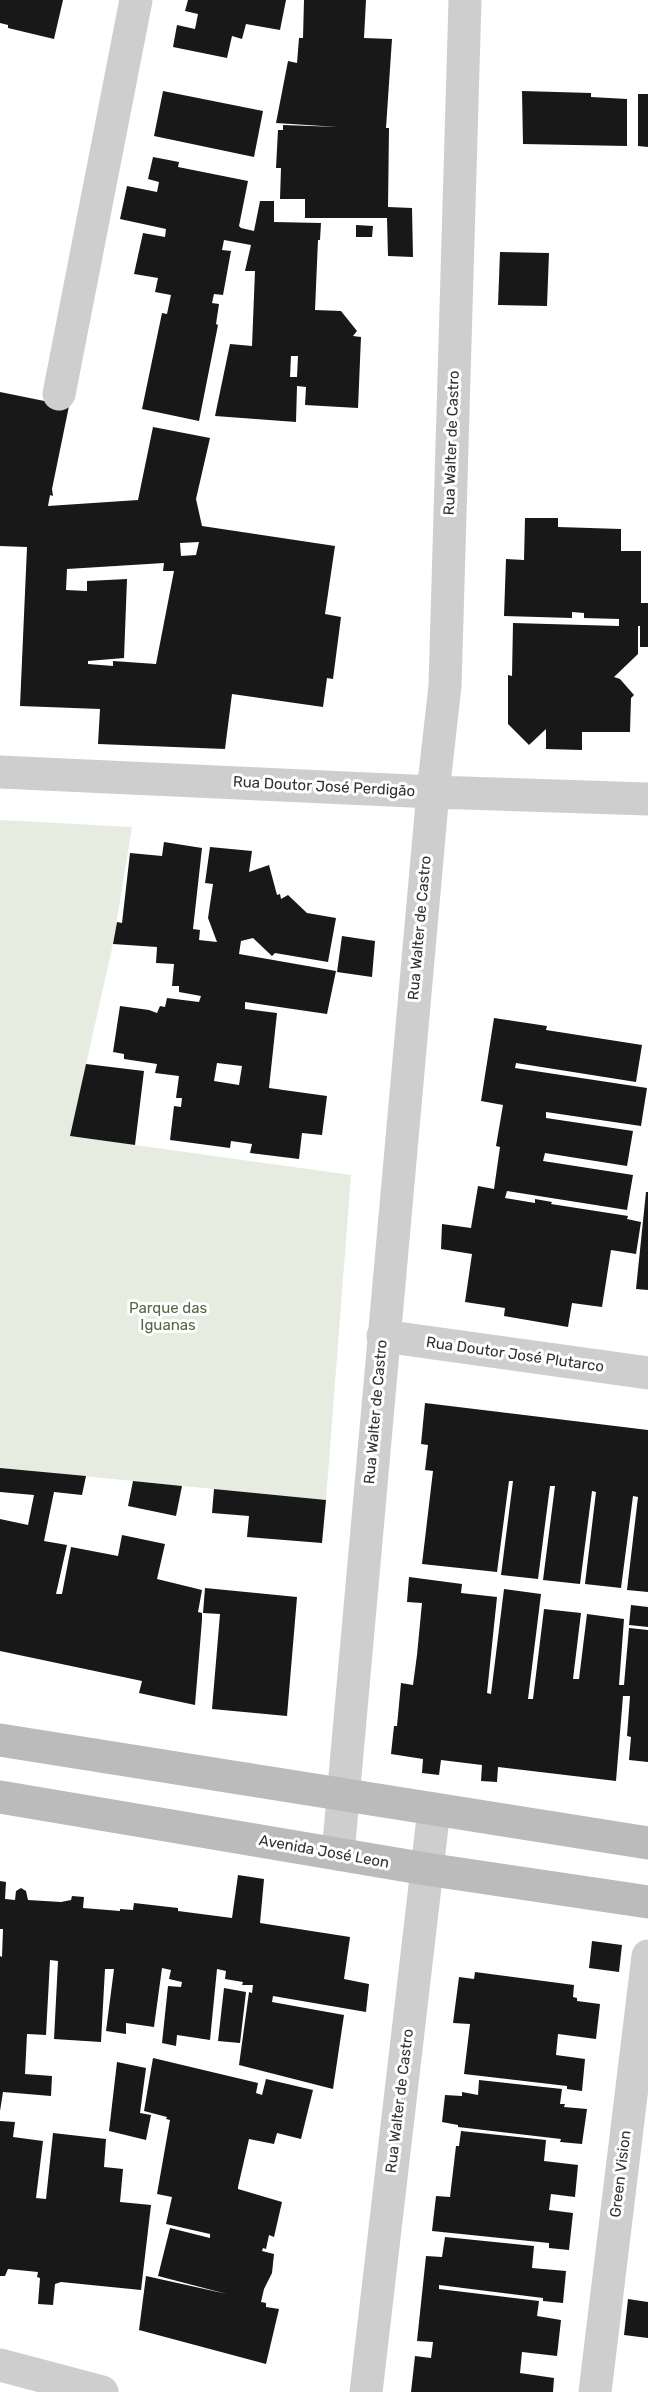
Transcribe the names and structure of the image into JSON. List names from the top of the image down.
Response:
{
  "streets": {
    "main road": ["Avenida José Leon"],
    "street": [
      "Rua Walter de Castro",
      "Rua Doutor José Perdigão",
      "Rua Doutor José Plutarco",
      "Green Vision"
    ]
  },
  "crossings": [
    ["Rua Walter de Castro", "Rua Doutor José Perdigão"],
    ["Rua Walter de Castro", "Rua Doutor José Plutarco"],
    ["Rua Walter de Castro", "Avenida José Leon"]
  ],
  "parks": ["Parque das Iguanas"]
}
